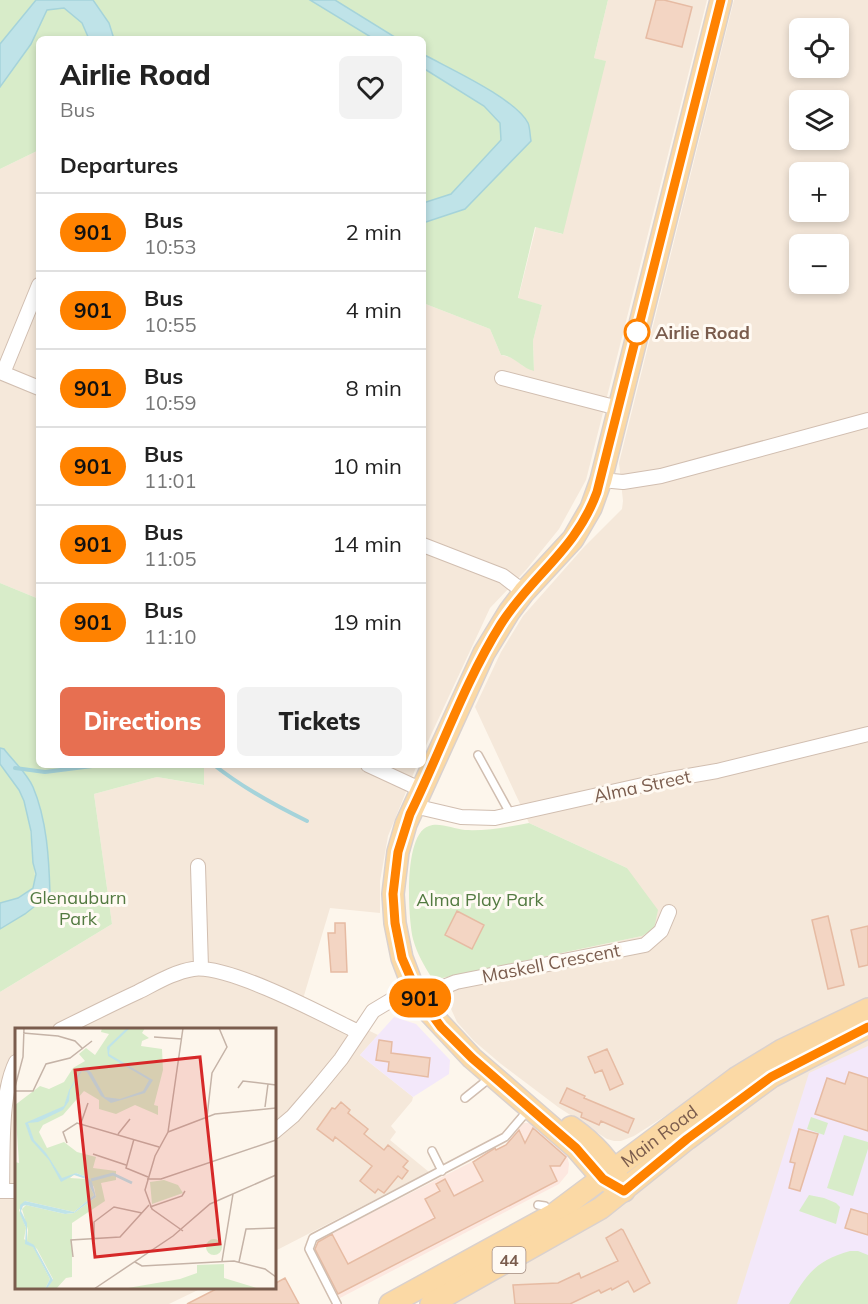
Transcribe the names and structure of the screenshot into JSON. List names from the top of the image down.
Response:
{
  "streets": {
    "main road": ["Main Road", "44"],
    "street": ["Alma Street", "Maskell Crescent"]
  },
  "parks": ["Glenauburn Park", "Alma Play Park"],
  "places": ["Airlie Road"],
  "lines": ["bus line 901"],
  "page": {
    "on_map": "901",
    "map_buttons": ["+", "−"],
    "heading": [
      ["Airlie Road", "Bus"],
      "Departures"
    ],
    "list": [
      {
        "mark": "901",
        "name": "Bus",
        "note": "10:53",
        "value": "2 min"
      },
      {
        "mark": "901",
        "name": "Bus",
        "note": "10:55",
        "value": "4 min"
      },
      {
        "mark": "901",
        "name": "Bus",
        "note": "10:59",
        "value": "8 min"
      },
      {
        "mark": "901",
        "name": "Bus",
        "note": "11:01",
        "value": "10 min"
      },
      {
        "mark": "901",
        "name": "Bus",
        "note": "11:05",
        "value": "14 min"
      },
      {
        "mark": "901",
        "name": "Bus",
        "note": "11:10",
        "value": "19 min"
      }
    ],
    "buttons": ["Directions", "Tickets"]
  }
}
